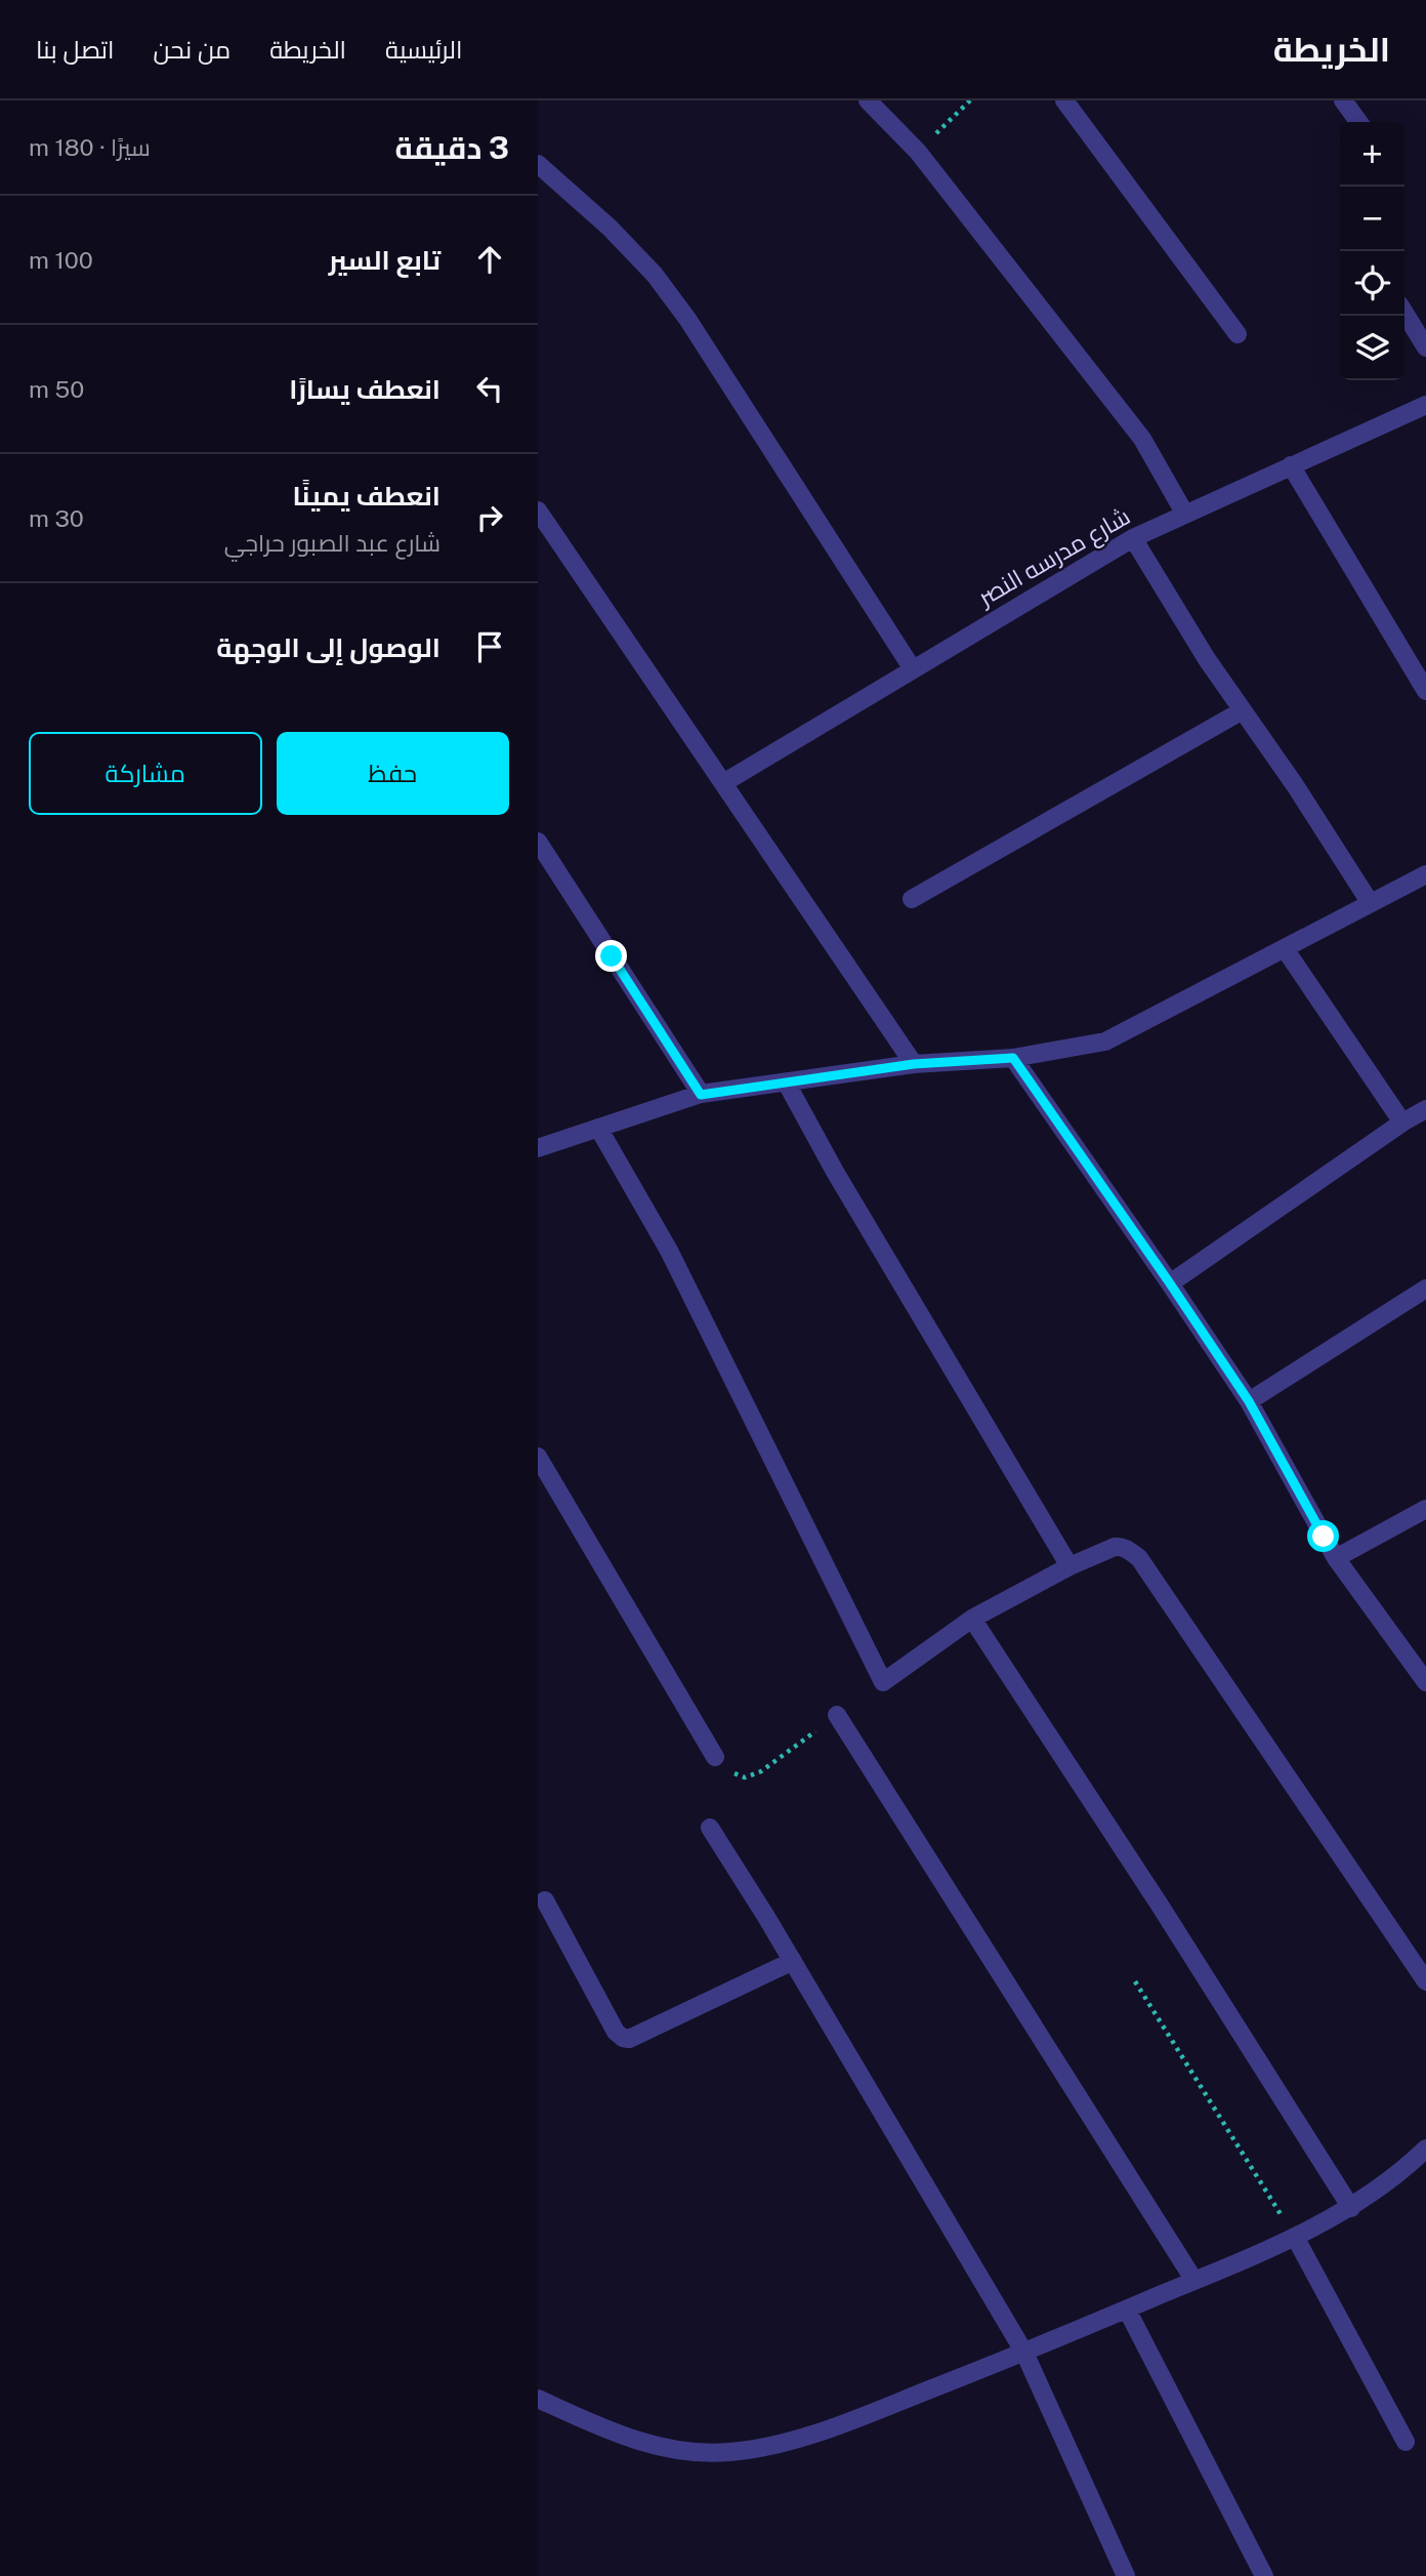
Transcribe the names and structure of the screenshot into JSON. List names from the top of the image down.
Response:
{
  "streets": {
    "street": ["شارع مدرسه النصر"]
  },
  "page": {
    "header": "الخريطة",
    "nav": [
      "الرئيسية",
      "الخريطة",
      "من نحن",
      "اتصل بنا"
    ],
    "heading": ["3 دقيقة", "سيرًا · 180 m"],
    "map_buttons": ["+", "−"],
    "list": [
      ["تابع السير", "100 m"],
      ["انعطف يسارًا", "50 m"],
      ["انعطف يمينًا", "شارع عبد الصبور حراجي", "30 m"],
      "الوصول إلى الوجهة"
    ],
    "buttons": ["حفظ", "مشاركة"]
  }
}
